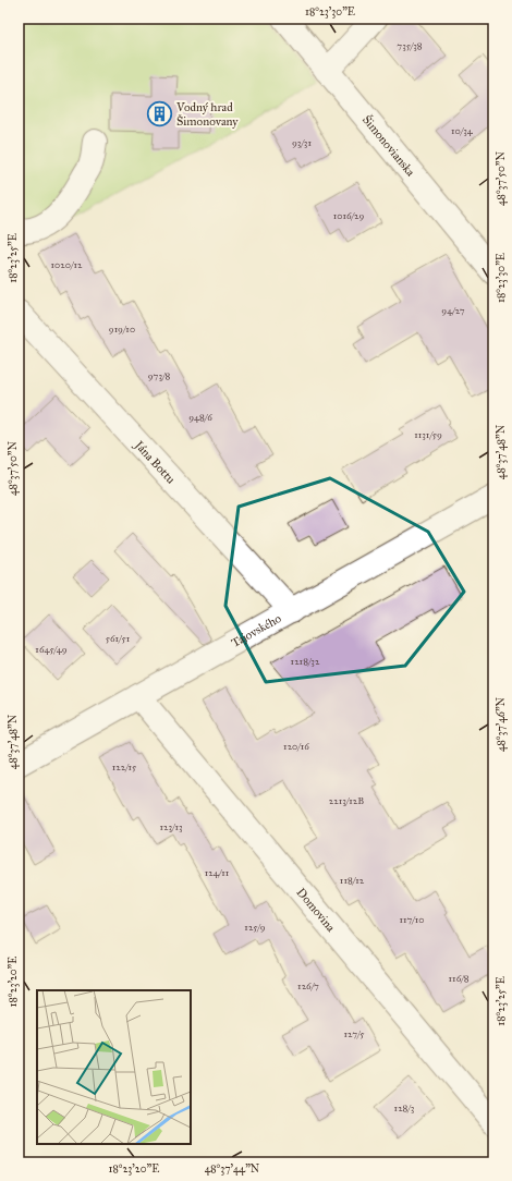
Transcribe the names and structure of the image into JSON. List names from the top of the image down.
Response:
{
  "streets": {
    "street": [
      "Šimonovianska",
      "Jána Bottu",
      "Tajovského",
      "Domovina"
    ]
  },
  "crossings": [
    ["Jána Bottu", "Tajovského"],
    ["Tajovského", "Domovina"]
  ],
  "places": {
    "building": ["Vodný hrad Šimonovany"]
  },
  "house_numbers": [
    "735/38",
    "10/34",
    "93/31",
    "1016/29",
    "1020/12",
    "94/27",
    "919/10",
    "973/8",
    "948/6",
    "1131/59",
    "561/51",
    "1645/49",
    "1218/32",
    "120/16",
    "122/15",
    "2213/12B",
    "123/13",
    "124/11",
    "118/12",
    "117/10",
    "125/9",
    "116/8",
    "126/7",
    "127/5",
    "128/3"
  ],
  "coordinates": [
    "18°23'30\"E",
    "48°37'50\"N",
    "18°23'25\"E",
    "48°37'48\"N",
    "48°37'46\"N",
    "18°23'20\"E",
    "48°37'44\"N"
  ]
}
